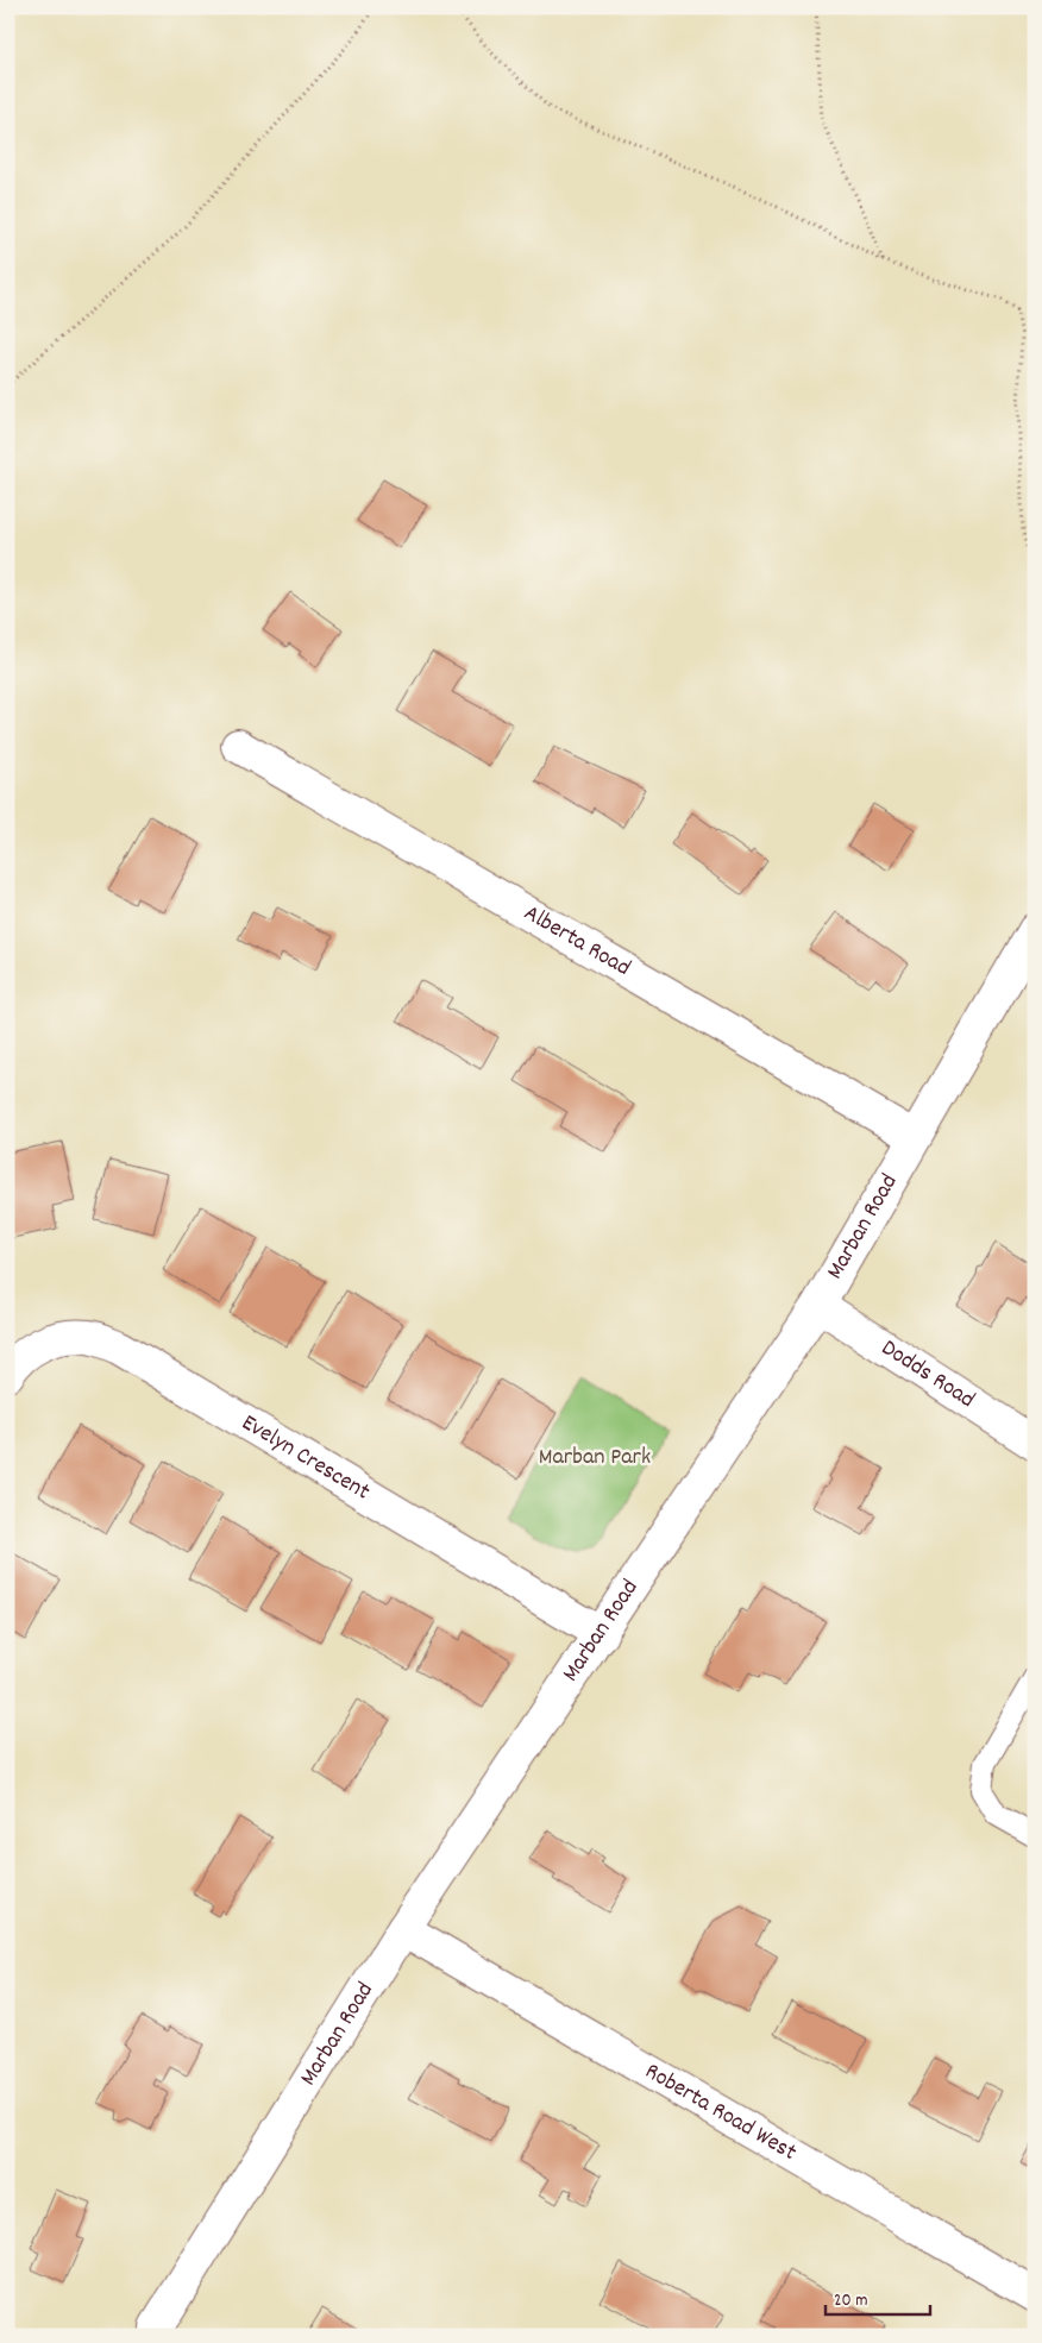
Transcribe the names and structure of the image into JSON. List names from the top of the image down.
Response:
{
  "streets": {
    "street": [
      "Alberta Road",
      "Marban Road",
      "Dodds Road",
      "Evelyn Crescent",
      "Roberta Road West"
    ]
  },
  "crossings": [
    ["Alberta Road", "Marban Road"],
    ["Marban Road", "Dodds Road"],
    ["Marban Road", "Evelyn Crescent"],
    ["Marban Road", "Roberta Road West"]
  ],
  "parks": ["Marban Park"],
  "scale_bar": "20 m"
}
